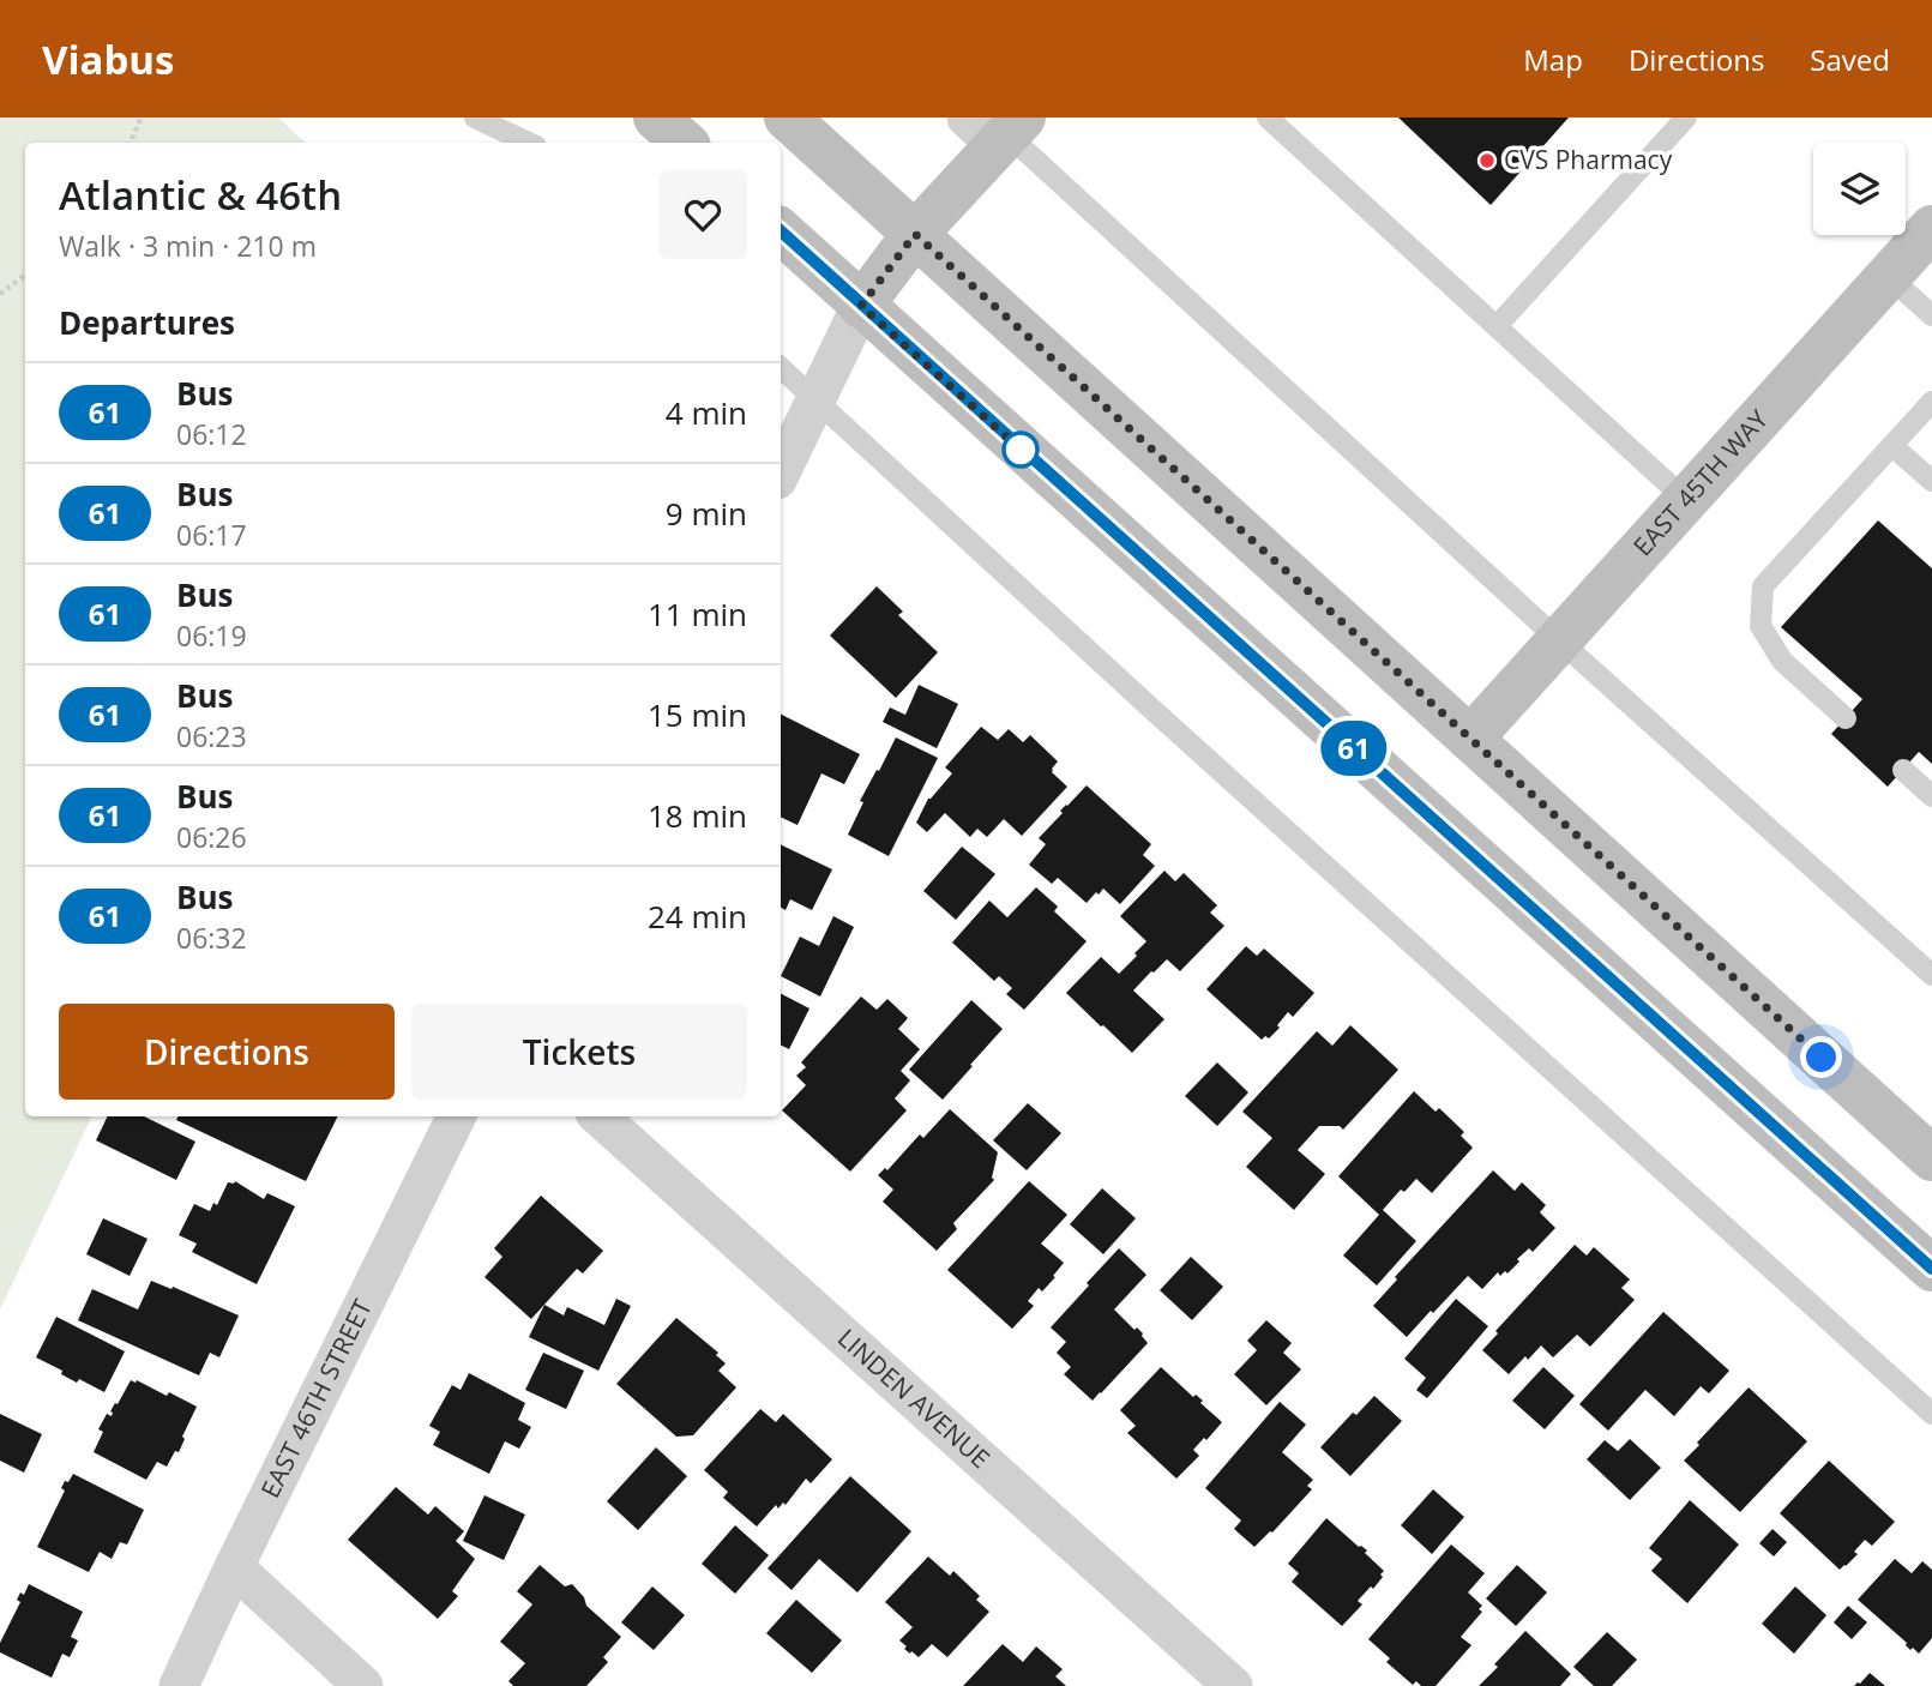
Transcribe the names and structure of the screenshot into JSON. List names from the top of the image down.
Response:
{
  "streets": {
    "main road": ["EAST 45TH WAY"],
    "street": ["EAST 46TH STREET", "LINDEN AVENUE"]
  },
  "places": ["CVS Pharmacy"],
  "lines": ["bus line 61"],
  "page": {
    "header": "Viabus",
    "nav": ["Map", "Directions", "Saved"],
    "on_map": "61",
    "heading": [
      ["Atlantic & 46th", "Walk · 3 min · 210 m"],
      "Departures"
    ],
    "list": [
      {
        "mark": "61",
        "name": "Bus",
        "note": "06:12",
        "value": "4 min"
      },
      {
        "mark": "61",
        "name": "Bus",
        "note": "06:17",
        "value": "9 min"
      },
      {
        "mark": "61",
        "name": "Bus",
        "note": "06:19",
        "value": "11 min"
      },
      {
        "mark": "61",
        "name": "Bus",
        "note": "06:23",
        "value": "15 min"
      },
      {
        "mark": "61",
        "name": "Bus",
        "note": "06:26",
        "value": "18 min"
      },
      {
        "mark": "61",
        "name": "Bus",
        "note": "06:32",
        "value": "24 min"
      }
    ],
    "buttons": ["Directions", "Tickets"]
  }
}
